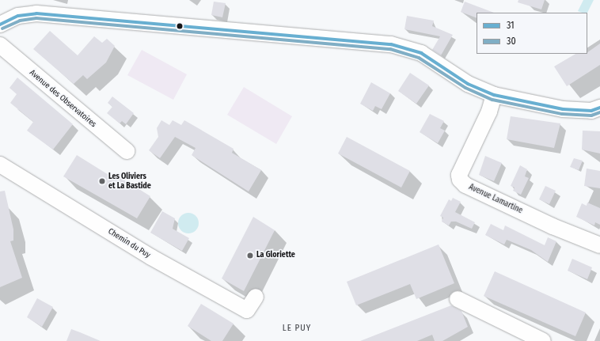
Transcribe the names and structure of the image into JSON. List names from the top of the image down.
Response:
{
  "streets": {
    "street": ["Avenue des Observatoires", "Avenue Lamartine", "Chemin du Puy"]
  },
  "districts": ["LE PUY"],
  "places": ["Les Oliviers et La Bastide", "La Gloriette"],
  "lines": ["transit line 31", "transit line 30"],
  "legend": ["31", "30"]
}
